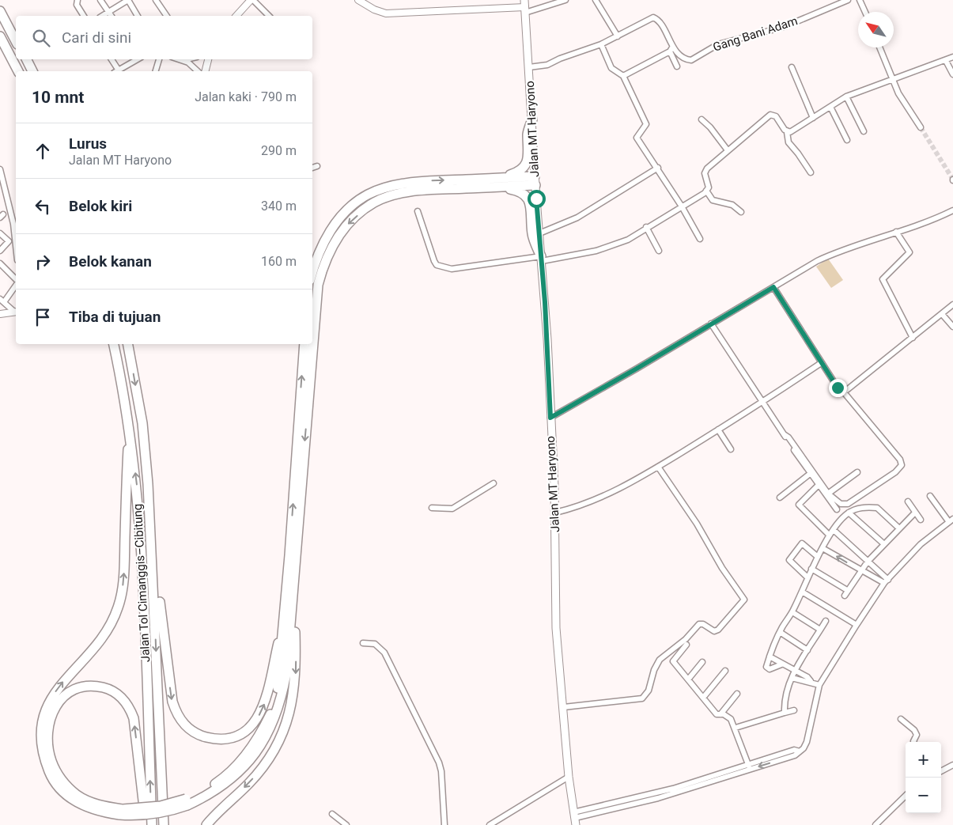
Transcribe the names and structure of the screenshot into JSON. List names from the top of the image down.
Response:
{
  "streets": {
    "highway": ["Jalan Tol Cimanggis–Cibitung"],
    "main road": ["Jalan MT Haryono"],
    "street": ["Gang Bani Adam"]
  },
  "crossings": [
    ["Gang Bani Adam", "Jalan MT Haryono"]
  ],
  "north": "top left",
  "page": {
    "search": "Cari di sini",
    "heading": ["10 mnt", "Jalan kaki · 790 m"],
    "list": [
      ["Lurus", "Jalan MT Haryono", "290 m"],
      ["Belok kiri", "340 m"],
      ["Belok kanan", "160 m"],
      "Tiba di tujuan"
    ],
    "map_buttons": ["+", "−"]
  }
}
